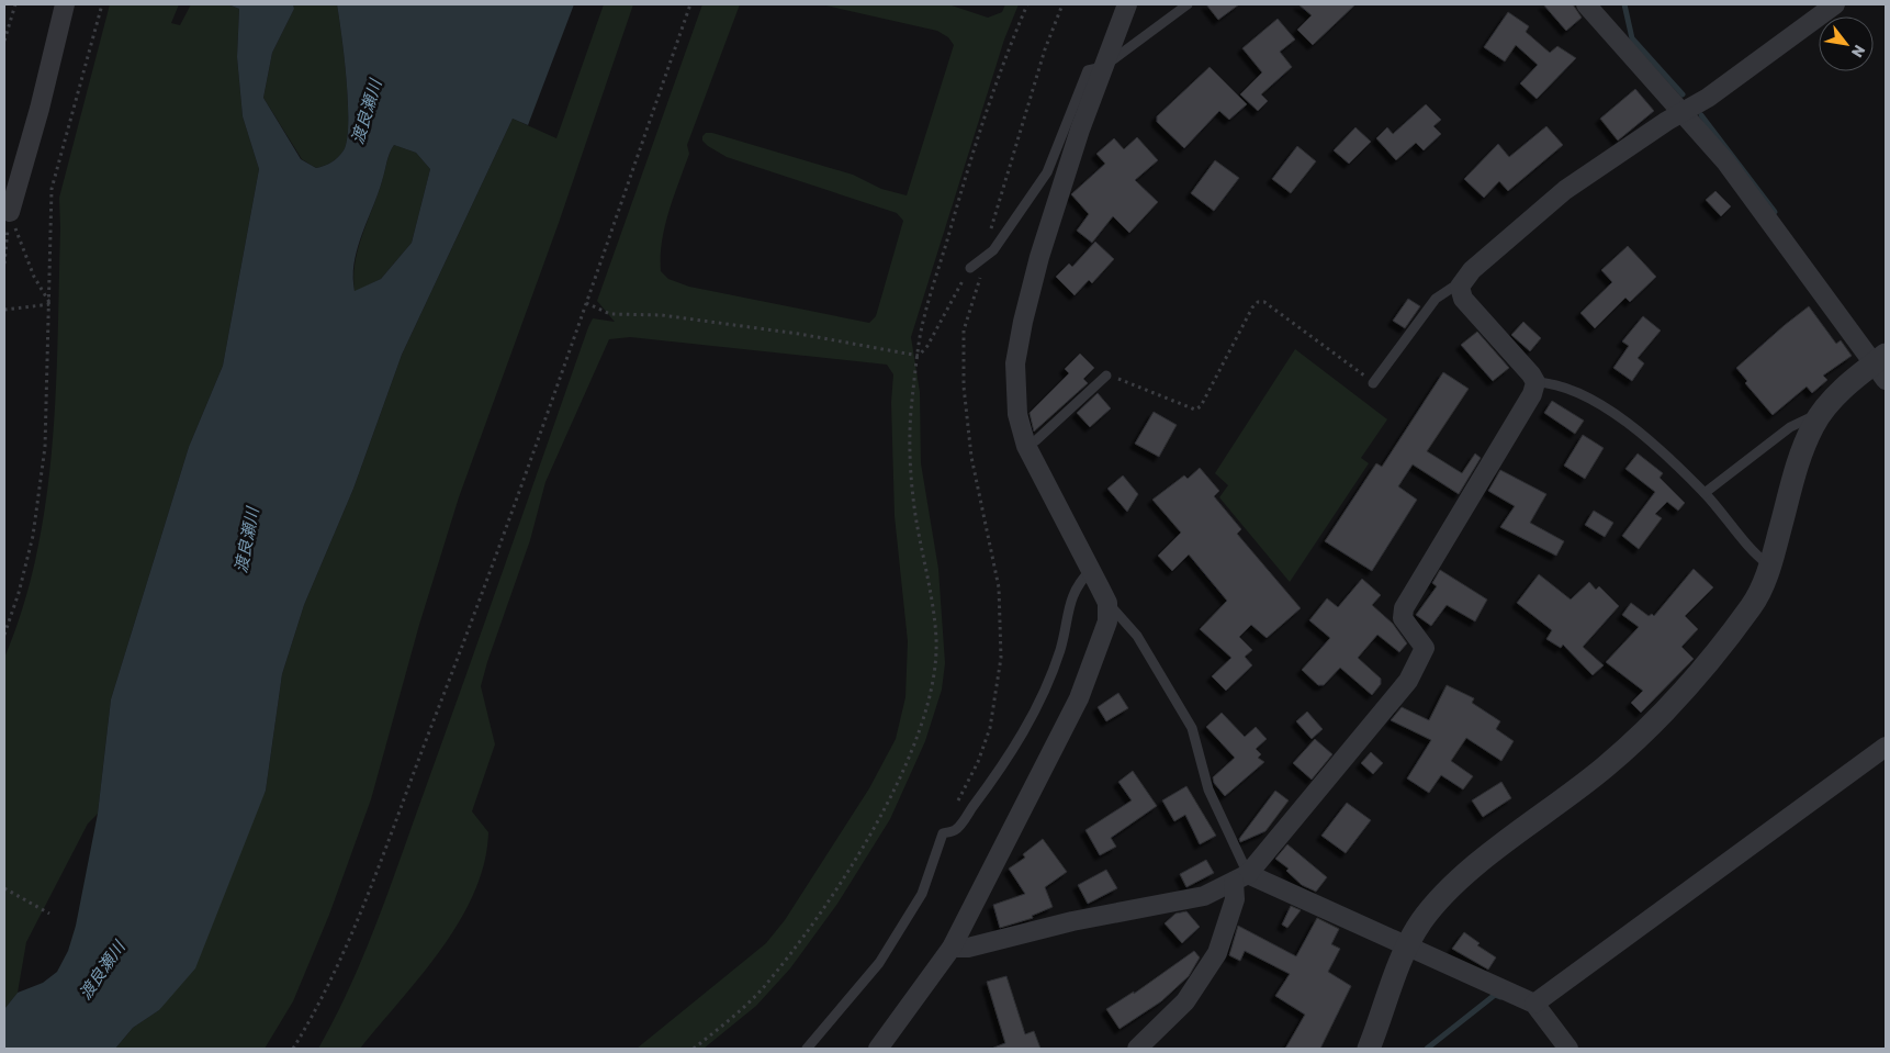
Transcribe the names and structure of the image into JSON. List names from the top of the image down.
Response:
{
  "water": ["渡良瀬川"],
  "north": "bottom right"
}
